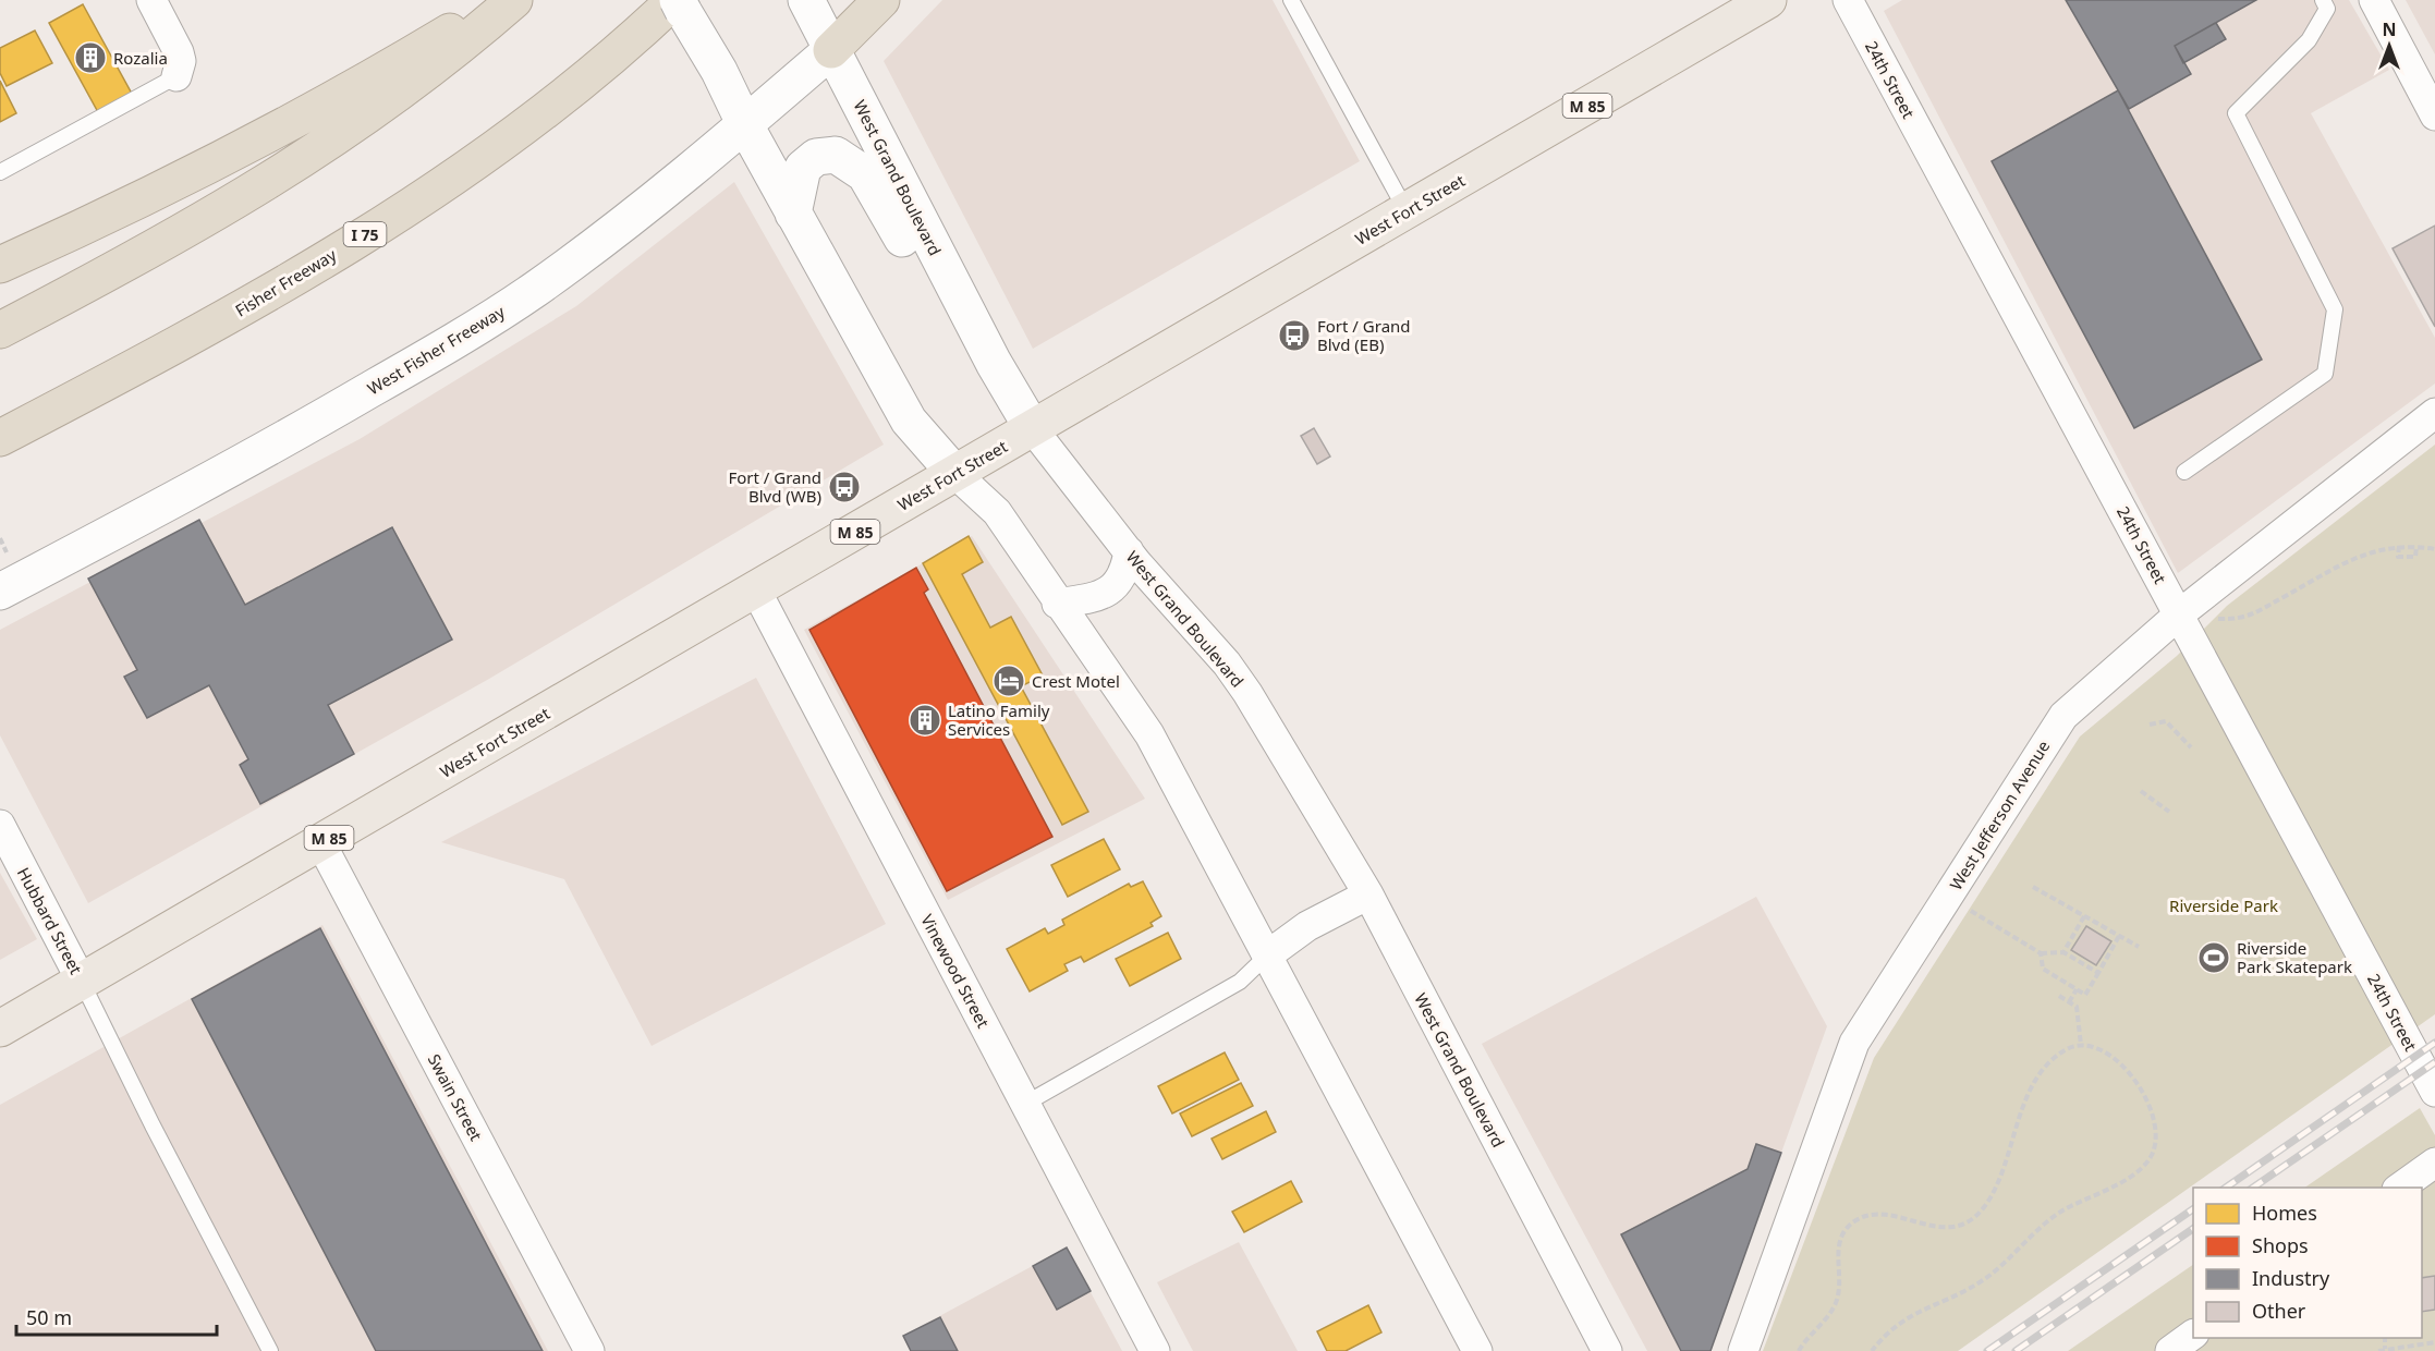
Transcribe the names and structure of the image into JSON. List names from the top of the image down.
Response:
{
  "streets": {
    "highway": ["I 75", "Fisher Freeway"],
    "main road": ["M 85", "West Fort Street"],
    "street": [
      "24th Street",
      "West Grand Boulevard",
      "West Fisher Freeway",
      "West Jefferson Avenue",
      "Hubbard Street",
      "Vinewood Street",
      "Swain Street"
    ]
  },
  "crossings": [
    ["24th Street", "West Jefferson Avenue"],
    ["West Grand Boulevard", "West Fort Street"],
    ["West Grand Boulevard", "West Fisher Freeway"],
    ["West Fort Street", "Hubbard Street"],
    ["West Fort Street", "Vinewood Street"],
    ["West Fort Street", "Swain Street"]
  ],
  "parks": ["Riverside Park"],
  "places": {
    "building": ["Rozalia", "Latino Family Services"],
    "bus stop": ["Fort / Grand Blvd (EB)", "Fort / Grand Blvd (WB)"],
    "hotel": ["Crest Motel"],
    "sports": ["Riverside Park Skatepark"]
  },
  "legend": [
    "Homes",
    "Shops",
    "Industry",
    "Other"
  ],
  "scale_bar": "50 m",
  "north": "top"
}
